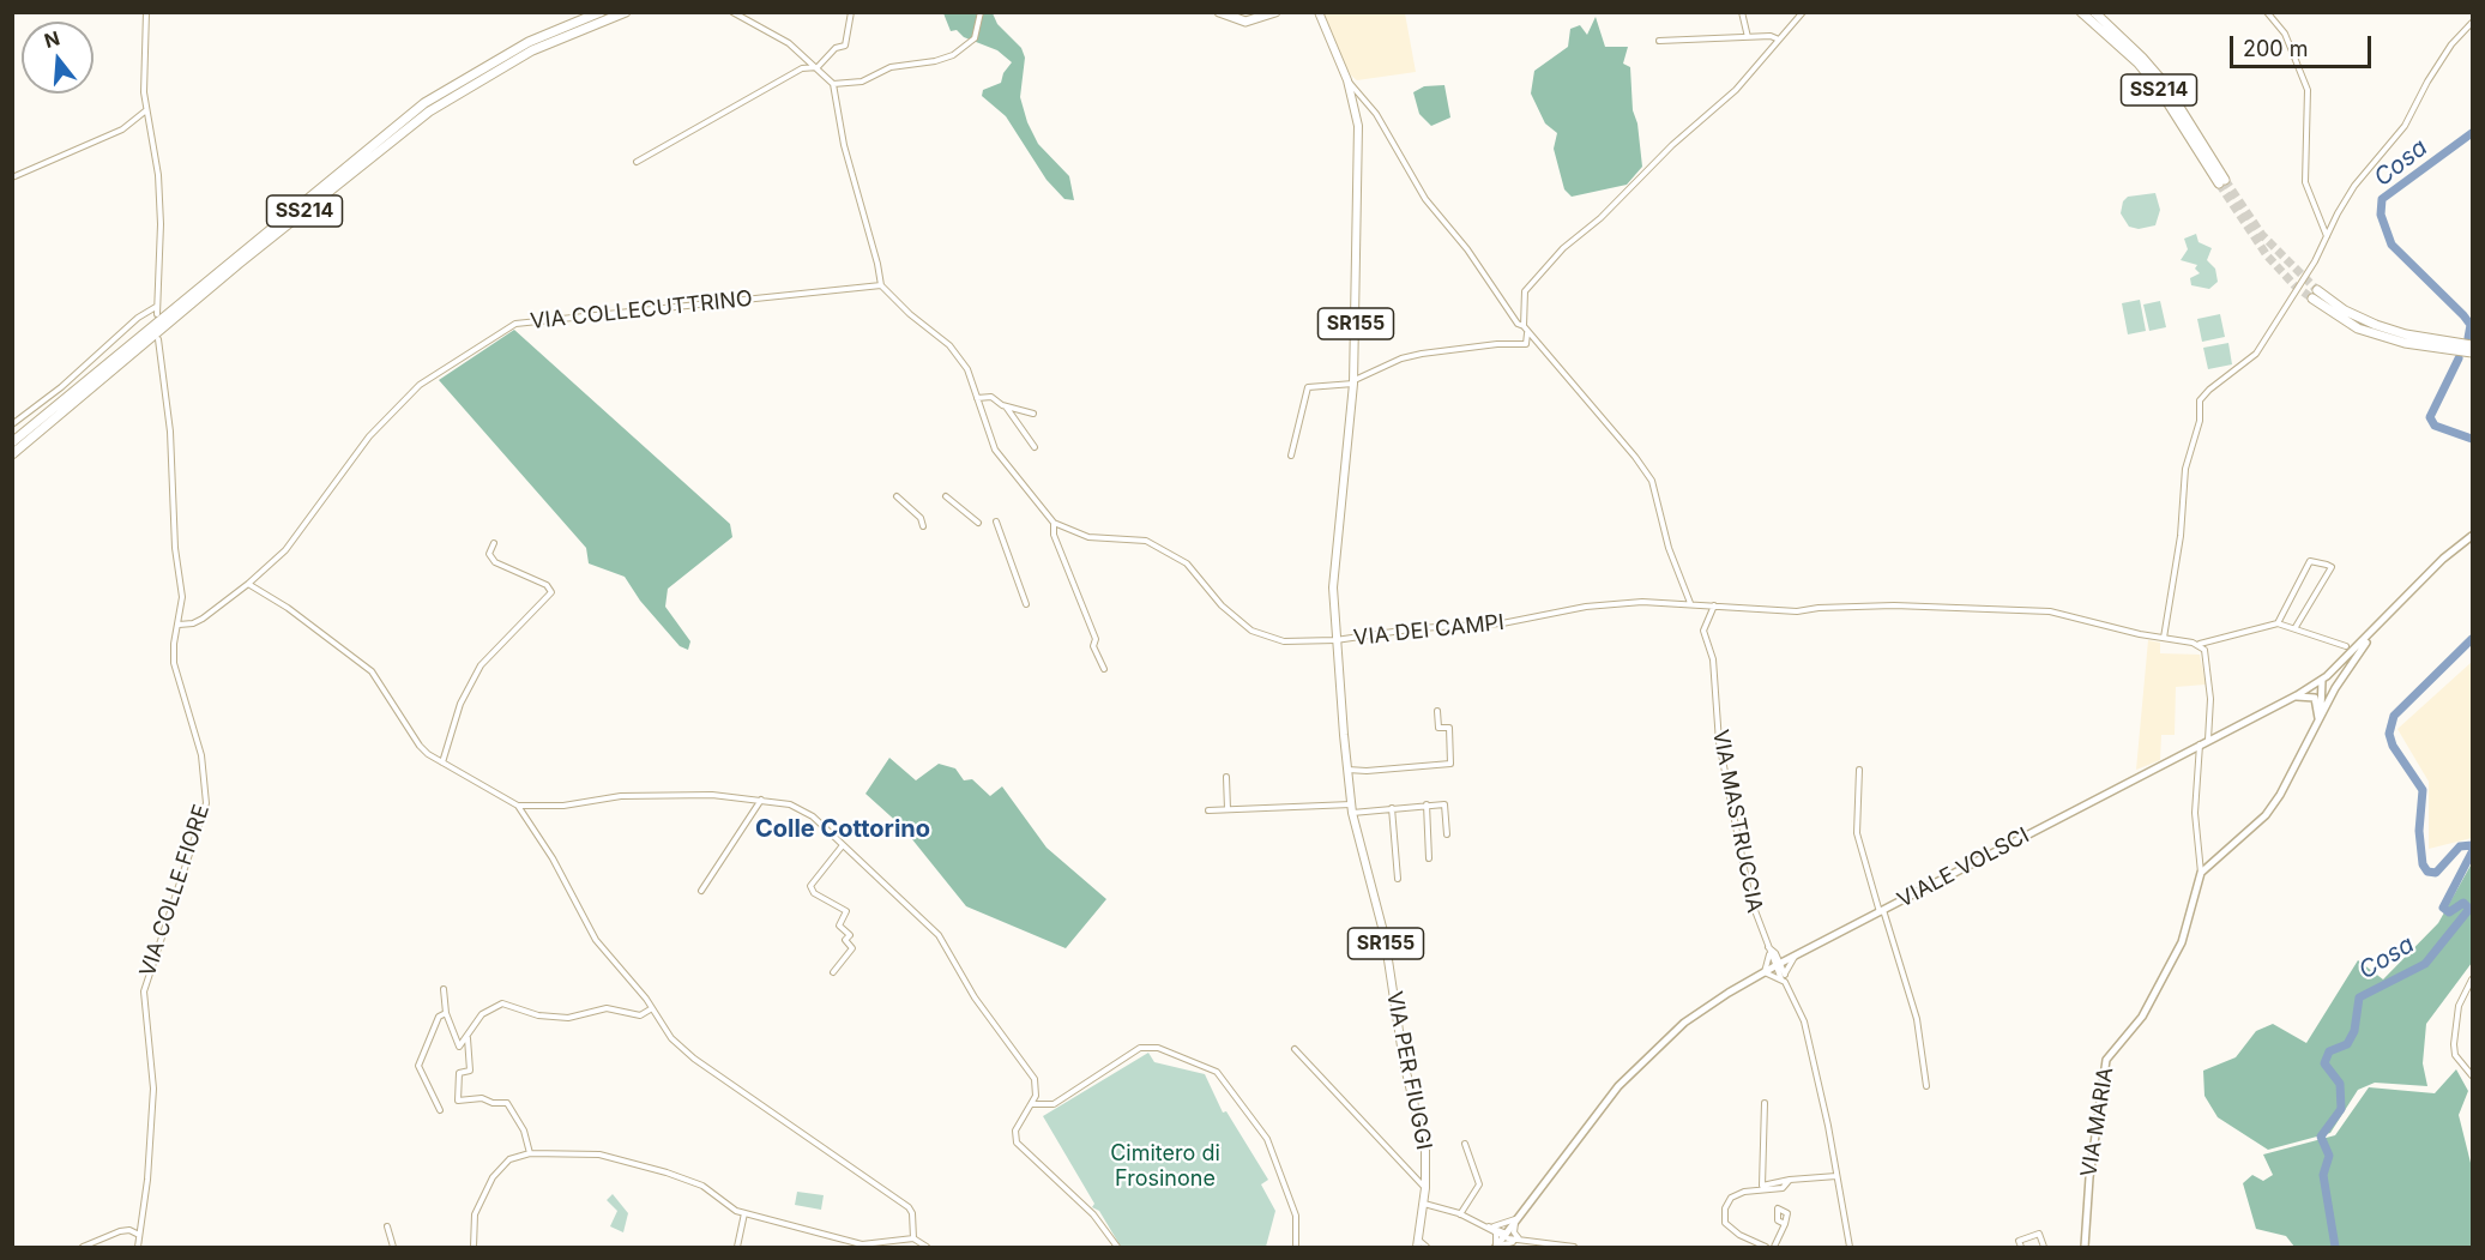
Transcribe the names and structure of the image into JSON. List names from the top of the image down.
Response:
{
  "streets": {
    "highway": ["SS214"],
    "main road": [
      "SR155",
      "VIALE VOLSCI",
      "VIA PER FIUGGI",
      "VIA MARIA"
    ],
    "street": [
      "VIA COLLECUTTRINO",
      "VIA DEI CAMPI",
      "VIA MASTRUCCIA",
      "VIA COLLE FIORE"
    ]
  },
  "crossings": [
    ["VIA COLLECUTTRINO", "VIA DEI CAMPI"],
    ["VIA COLLECUTTRINO", "VIA COLLE FIORE"],
    ["SR155", "VIA DEI CAMPI"],
    ["SR155", "VIA PER FIUGGI"],
    ["VIA DEI CAMPI", "VIA MASTRUCCIA"],
    ["VIA DEI CAMPI", "VIA PER FIUGGI"],
    ["VIA MASTRUCCIA", "VIALE VOLSCI"]
  ],
  "districts": ["Colle Cottorino"],
  "water": ["Cosa"],
  "parks": ["Cimitero di Frosinone"],
  "scale_bar": "200 m",
  "north": "top"
}
